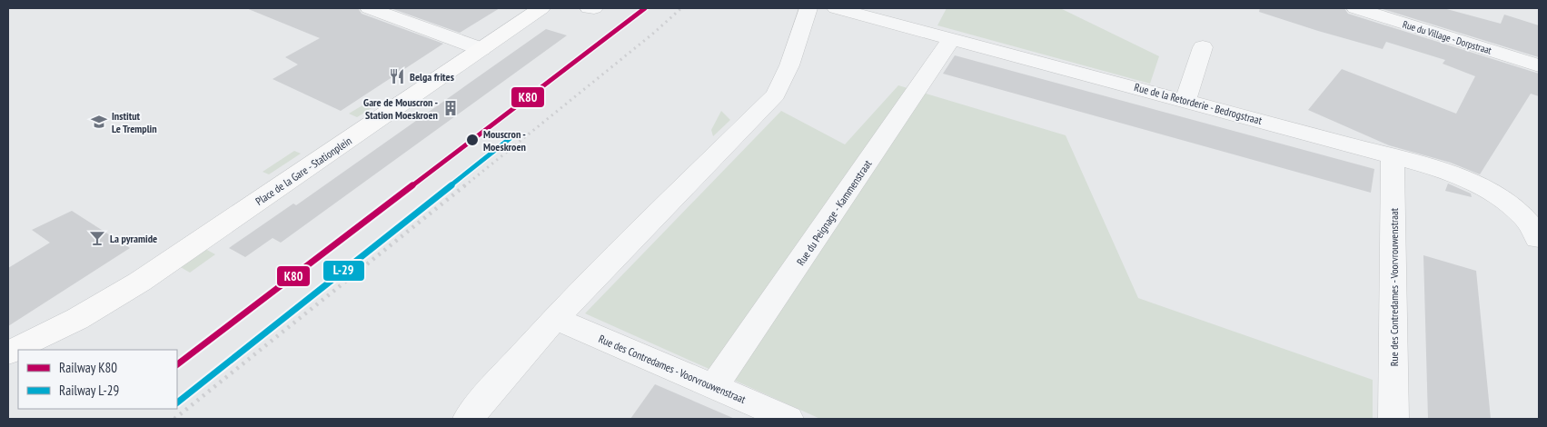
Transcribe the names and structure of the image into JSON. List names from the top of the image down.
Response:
{
  "streets": {
    "main road": ["Place de la Gare - Stationplein"],
    "street": [
      "Rue du Village - Dorpstraat",
      "Rue de la Retorderie - Bedrogstraat",
      "Rue du Peignage - Kammenstraat",
      "Rue des Contredames - Voorvrouwenstraat"
    ]
  },
  "crossings": [
    ["Rue de la Retorderie - Bedrogstraat", "Rue du Peignage - Kammenstraat"],
    ["Rue de la Retorderie - Bedrogstraat", "Rue des Contredames - Voorvrouwenstraat"],
    ["Rue du Peignage - Kammenstraat", "Rue des Contredames - Voorvrouwenstraat"]
  ],
  "places": {
    "restaurant": ["Belga frites"],
    "building": ["Gare de Mouscron - Station Moeskroen"],
    "school or university": ["Institut Le Tremplin"],
    "other": ["Mouscron - Moeskroen"],
    "bar": ["La pyramide"]
  },
  "lines": ["rail line K80", "rail line L-29"],
  "legend": ["Railway K80", "Railway L-29"]
}
